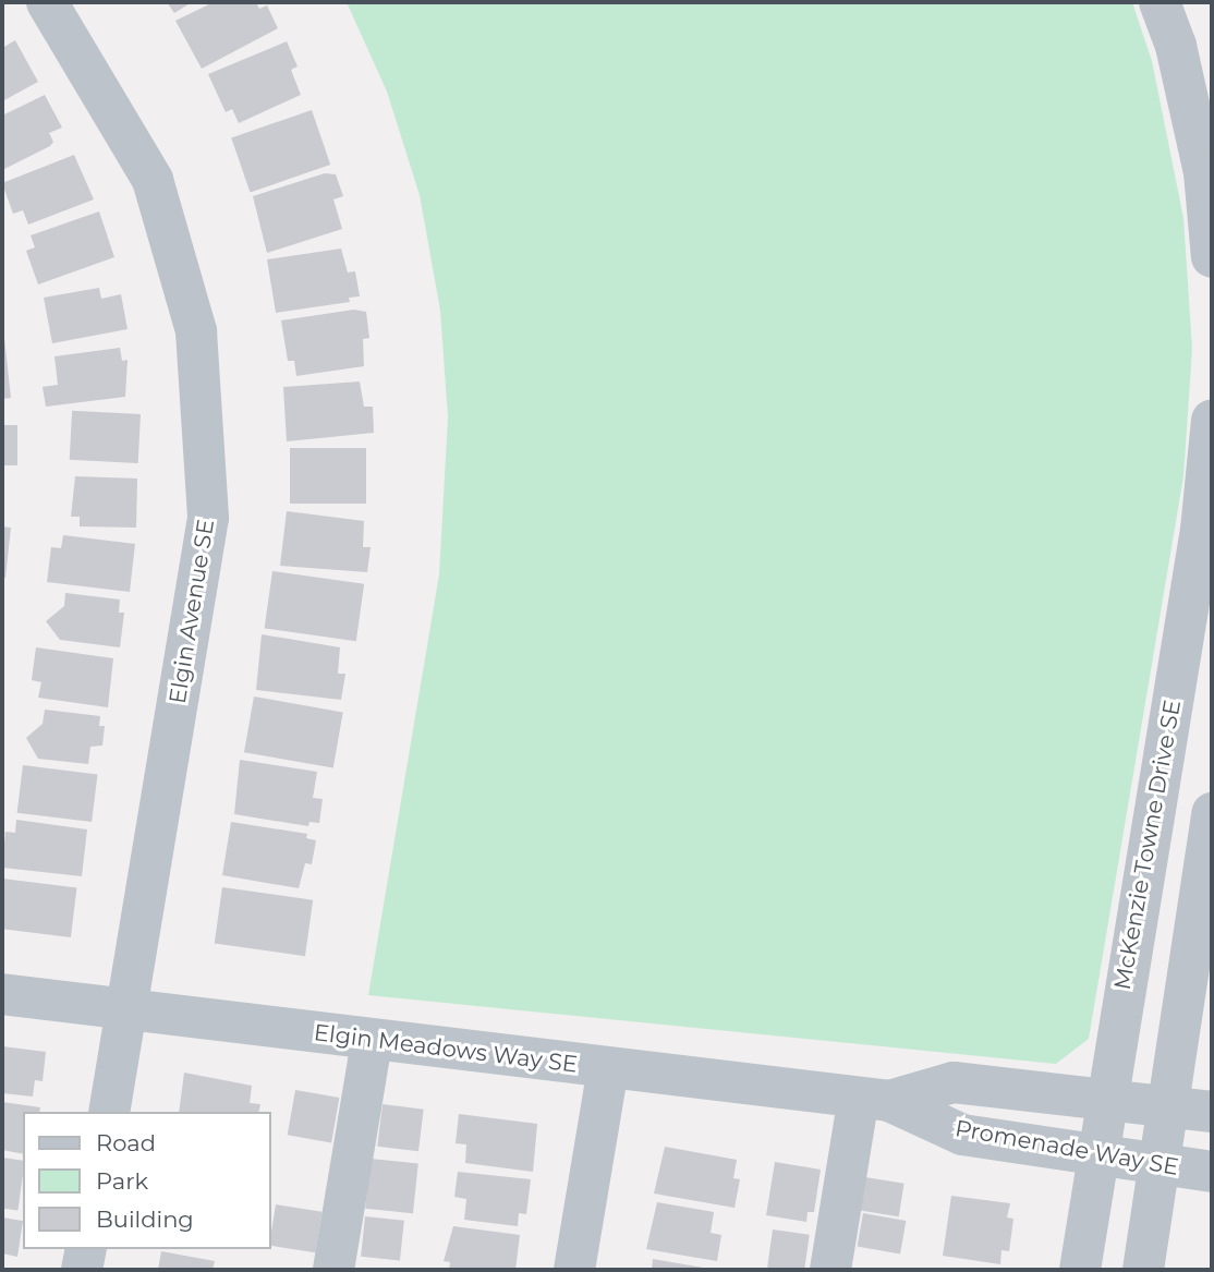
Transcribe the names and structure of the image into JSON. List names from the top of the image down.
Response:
{
  "streets": {
    "street": [
      "Elgin Avenue SE",
      "McKenzie Towne Drive SE",
      "Elgin Meadows Way SE",
      "Promenade Way SE"
    ]
  },
  "crossings": [
    ["Elgin Avenue SE", "Elgin Meadows Way SE"],
    ["McKenzie Towne Drive SE", "Promenade Way SE"],
    ["Elgin Meadows Way SE", "Promenade Way SE"]
  ],
  "legend": ["Road", "Park", "Building"]
}
